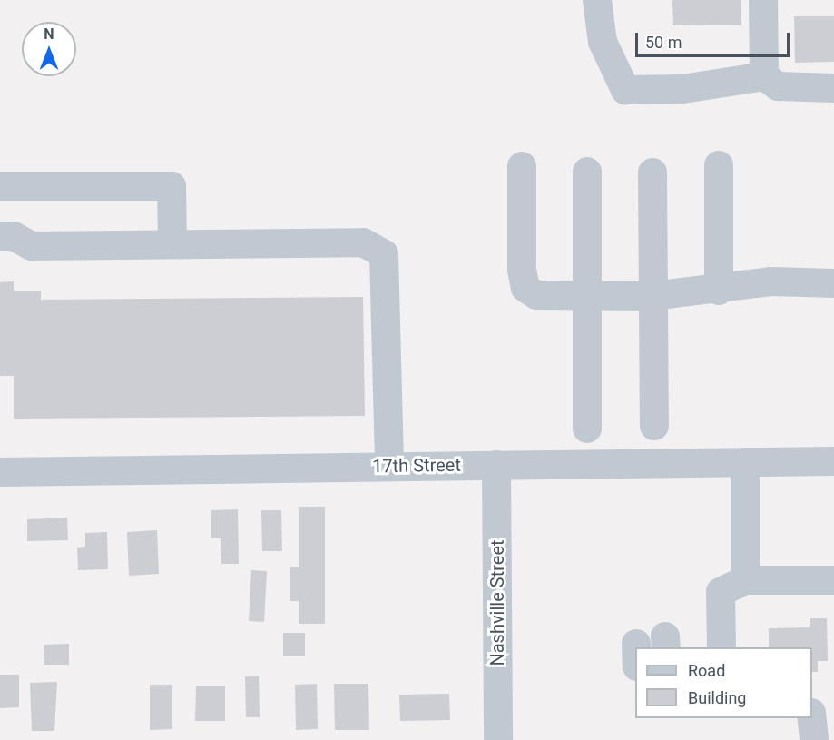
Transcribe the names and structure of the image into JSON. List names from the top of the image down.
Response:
{
  "streets": {
    "street": ["17th Street", "Nashville Street"]
  },
  "crossings": [
    ["17th Street", "Nashville Street"]
  ],
  "legend": ["Road", "Building"],
  "scale_bar": "50 m",
  "north": "top"
}
